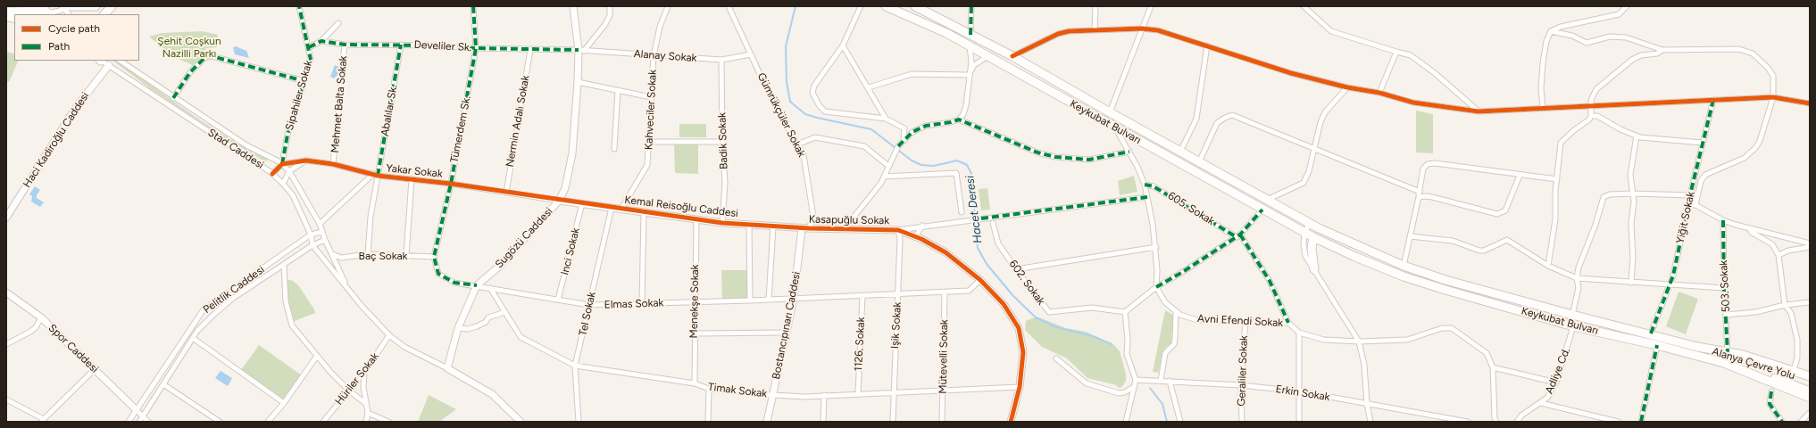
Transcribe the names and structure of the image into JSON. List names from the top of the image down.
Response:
{
  "streets": {
    "highway": ["Keykubat Bulvarı", "Alanya Çevre Yolu"],
    "street": [
      "Develiler Sk.",
      "Alanay Sokak",
      "Sipahiler Sokak",
      "Mehmet Balta Sokak",
      "Kahveciler Sokak",
      "Abalılar Sk.",
      "Gümrükçüler Sokak",
      "Nermin Adalı Sokak",
      "Tümerdem Sk.",
      "Haci Kadiroğlu Caddesi",
      "Badik Sokak",
      "Stad Caddesi",
      "Yakar Sokak",
      "Kemal Reisoğlu Caddesi",
      "605. Sokak",
      "Yiğit Sokak",
      "Kasapuğlu Sokak",
      "Sugözü Caddesi",
      "Inci Sokak",
      "Baç Sokak",
      "602. Sokak",
      "503. Sokak",
      "Pelitlik Caddesi",
      "Menekşe Sokak",
      "Elmas Sokak",
      "Tel Sokak",
      "Avni Efendi Sokak",
      "Bostancıpınarı Caddesi",
      "Işik Sokak",
      "1126. Sokak",
      "Spor Caddesi",
      "Mütevelli Sokak",
      "Geraliler Sokak",
      "Adliye Cd.",
      "Hüriler Sokak",
      "Timak Sokak",
      "Erkin Sokak"
    ]
  },
  "crossings": [
    ["Develiler Sk.", "Alanay Sokak"],
    ["Develiler Sk.", "Mehmet Balta Sokak"],
    ["Develiler Sk.", "Abalılar Sk."],
    ["Develiler Sk.", "Nermin Adalı Sokak"],
    ["Develiler Sk.", "Tümerdem Sk."],
    ["Develiler Sk.", "Sugözü Caddesi"],
    ["Alanay Sokak", "Kahveciler Sokak"],
    ["Alanay Sokak", "Gümrükçüler Sokak"],
    ["Alanay Sokak", "Badik Sokak"],
    ["Alanay Sokak", "Sugözü Caddesi"],
    ["Sipahiler Sokak", "Stad Caddesi"],
    ["Sipahiler Sokak", "Yakar Sokak"],
    ["Mehmet Balta Sokak", "Yakar Sokak"],
    ["Kahveciler Sokak", "Kemal Reisoğlu Caddesi"],
    ["Abalılar Sk.", "Yakar Sokak"],
    ["Abalılar Sk.", "Baç Sokak"],
    ["Gümrükçüler Sokak", "Kemal Reisoğlu Caddesi"],
    ["Gümrükçüler Sokak", "Kasapuğlu Sokak"],
    ["Gümrükçüler Sokak", "Bostancıpınarı Caddesi"],
    ["Nermin Adalı Sokak", "Yakar Sokak"],
    ["Keykubat Bulvarı", "Yiğit Sokak"],
    ["Keykubat Bulvarı", "Alanya Çevre Yolu"],
    ["Keykubat Bulvarı", "Adliye Cd."],
    ["Tümerdem Sk.", "Yakar Sokak"],
    ["Tümerdem Sk.", "Sugözü Caddesi"],
    ["Tümerdem Sk.", "Baç Sokak"],
    ["Tümerdem Sk.", "Elmas Sokak"],
    ["Haci Kadiroğlu Caddesi", "Stad Caddesi"],
    ["Badik Sokak", "Kemal Reisoğlu Caddesi"],
    ["Stad Caddesi", "Yakar Sokak"],
    ["Stad Caddesi", "Sugözü Caddesi"],
    ["Stad Caddesi", "Baç Sokak"],
    ["Stad Caddesi", "Pelitlik Caddesi"],
    ["Stad Caddesi", "Hüriler Sokak"],
    ["Yakar Sokak", "Kemal Reisoğlu Caddesi"],
    ["Yakar Sokak", "Sugözü Caddesi"],
    ["Kemal Reisoğlu Caddesi", "Kasapuğlu Sokak"],
    ["Kemal Reisoğlu Caddesi", "Sugözü Caddesi"],
    ["Kemal Reisoğlu Caddesi", "Inci Sokak"],
    ["Kemal Reisoğlu Caddesi", "Menekşe Sokak"],
    ["Kemal Reisoğlu Caddesi", "Tel Sokak"],
    ["Kemal Reisoğlu Caddesi", "Bostancıpınarı Caddesi"],
    ["Kasapuğlu Sokak", "Elmas Sokak"],
    ["Kasapuğlu Sokak", "Bostancıpınarı Caddesi"],
    ["Kasapuğlu Sokak", "Işik Sokak"],
    ["Kasapuğlu Sokak", "Timak Sokak"],
    ["Sugözü Caddesi", "Elmas Sokak"],
    ["Inci Sokak", "Elmas Sokak"],
    ["Pelitlik Caddesi", "Spor Caddesi"],
    ["Menekşe Sokak", "Elmas Sokak"],
    ["Menekşe Sokak", "Timak Sokak"],
    ["Elmas Sokak", "Tel Sokak"],
    ["Elmas Sokak", "Bostancıpınarı Caddesi"],
    ["Elmas Sokak", "Işik Sokak"],
    ["Elmas Sokak", "1126. Sokak"],
    ["Elmas Sokak", "Mütevelli Sokak"],
    ["Elmas Sokak", "Timak Sokak"],
    ["Tel Sokak", "Timak Sokak"],
    ["Avni Efendi Sokak", "Geraliler Sokak"],
    ["Bostancıpınarı Caddesi", "Timak Sokak"],
    ["Işik Sokak", "Timak Sokak"],
    ["1126. Sokak", "Timak Sokak"],
    ["Mütevelli Sokak", "Timak Sokak"],
    ["Geraliler Sokak", "Erkin Sokak"]
  ],
  "water": ["Hacet Deresi"],
  "parks": ["Şehit Coşkun Nazilli Parkı"],
  "legend": ["Cycle path", "Path"]
}
